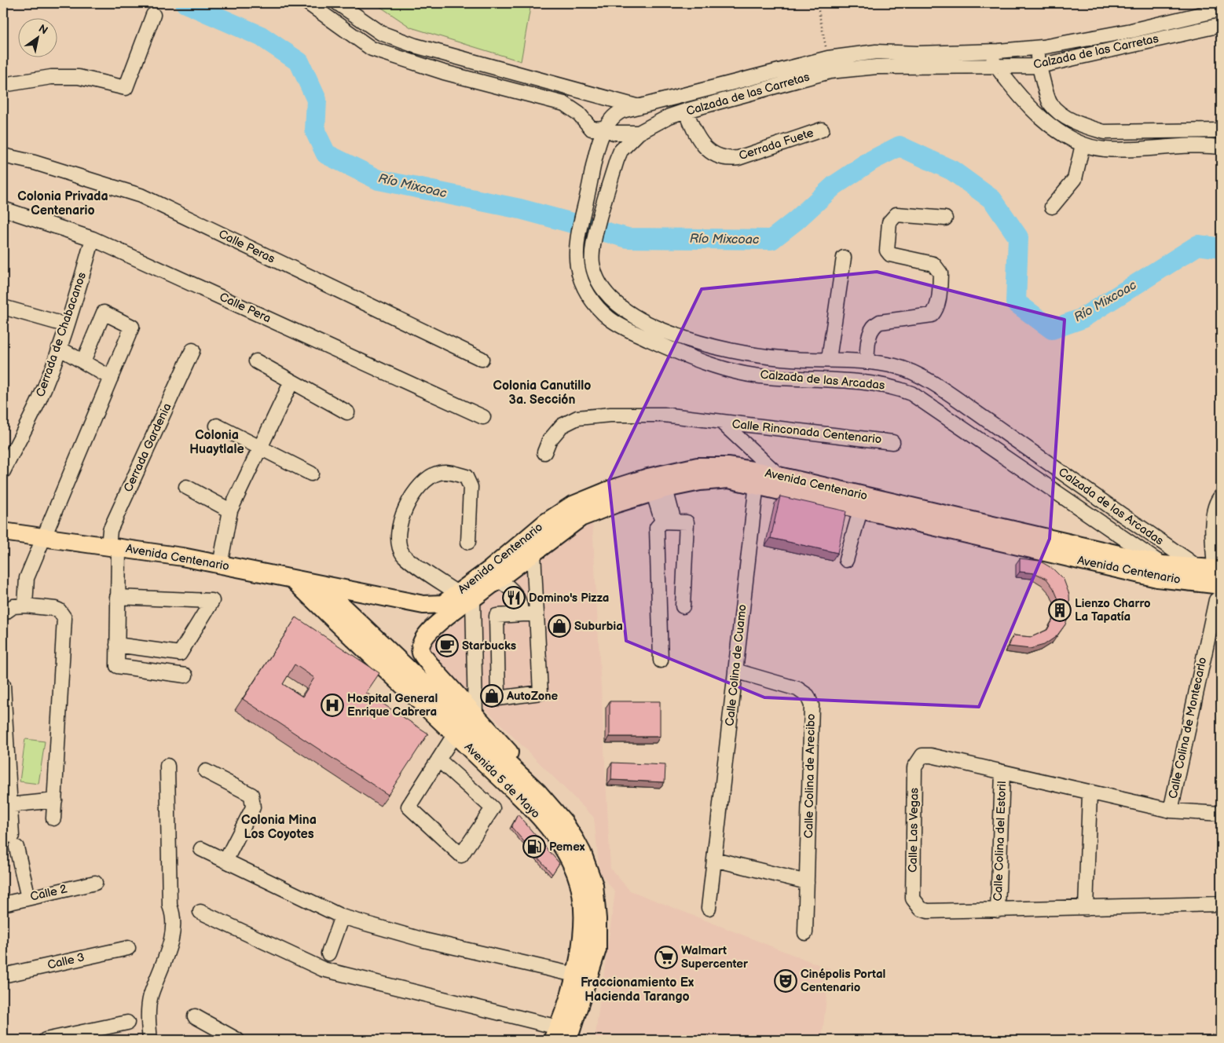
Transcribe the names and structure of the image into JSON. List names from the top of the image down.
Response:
{
  "streets": {
    "main road": ["Avenida Centenario", "Avenida 5 de Mayo"],
    "street": [
      "Calzada de las Carretas",
      "Cerrada Fuete",
      "Calle Peras",
      "Calle Pera",
      "Cerrada de Chabacanos",
      "Calzada de las Arcadas",
      "Calle Rinconada Centenario",
      "Cerrada Gardenia",
      "Calle Colina de Cuamo",
      "Calle Colina de Montecarlo",
      "Calle Colina de Arecibo",
      "Calle Las Vegas",
      "Calle Colina del Estoril",
      "Calle 2",
      "Calle 3"
    ]
  },
  "crossings": [
    ["Calzada de las Carretas", "Cerrada Fuete"],
    ["Calzada de las Carretas", "Calzada de las Arcadas"],
    ["Calle Pera", "Cerrada de Chabacanos"],
    ["Calzada de las Arcadas", "Avenida Centenario"],
    ["Calzada de las Arcadas", "Calle Colina de Montecarlo"],
    ["Calle Rinconada Centenario", "Avenida Centenario"],
    ["Cerrada Gardenia", "Avenida Centenario"],
    ["Avenida Centenario", "Calle Colina de Cuamo"],
    ["Avenida Centenario", "Calle Colina de Montecarlo"],
    ["Avenida Centenario", "Avenida 5 de Mayo"],
    ["Calle Colina de Cuamo", "Calle Colina de Arecibo"],
    ["Calle Colina de Montecarlo", "Calle Las Vegas"],
    ["Calle Las Vegas", "Calle Colina del Estoril"]
  ],
  "districts": [
    "Colonia Privada Centenario",
    "Colonia Canutillo 3a. Sección",
    "Colonia Huaytlale",
    "Colonia Mina Los Coyotes",
    "Fraccionamiento Ex Hacienda Tarango"
  ],
  "water": ["Río Mixcoac"],
  "places": {
    "restaurant": ["Domino's Pizza"],
    "building": ["Lienzo Charro La Tapatía"],
    "shop": ["Suburbia", "AutoZone"],
    "cafe": ["Starbucks"],
    "hospital": ["Hospital General Enrique Cabrera"],
    "fuel station": ["Pemex"],
    "supermarket": ["Walmart Supercenter"],
    "theatre": ["Cinépolis Portal Centenario"]
  },
  "north": "top right"
}
